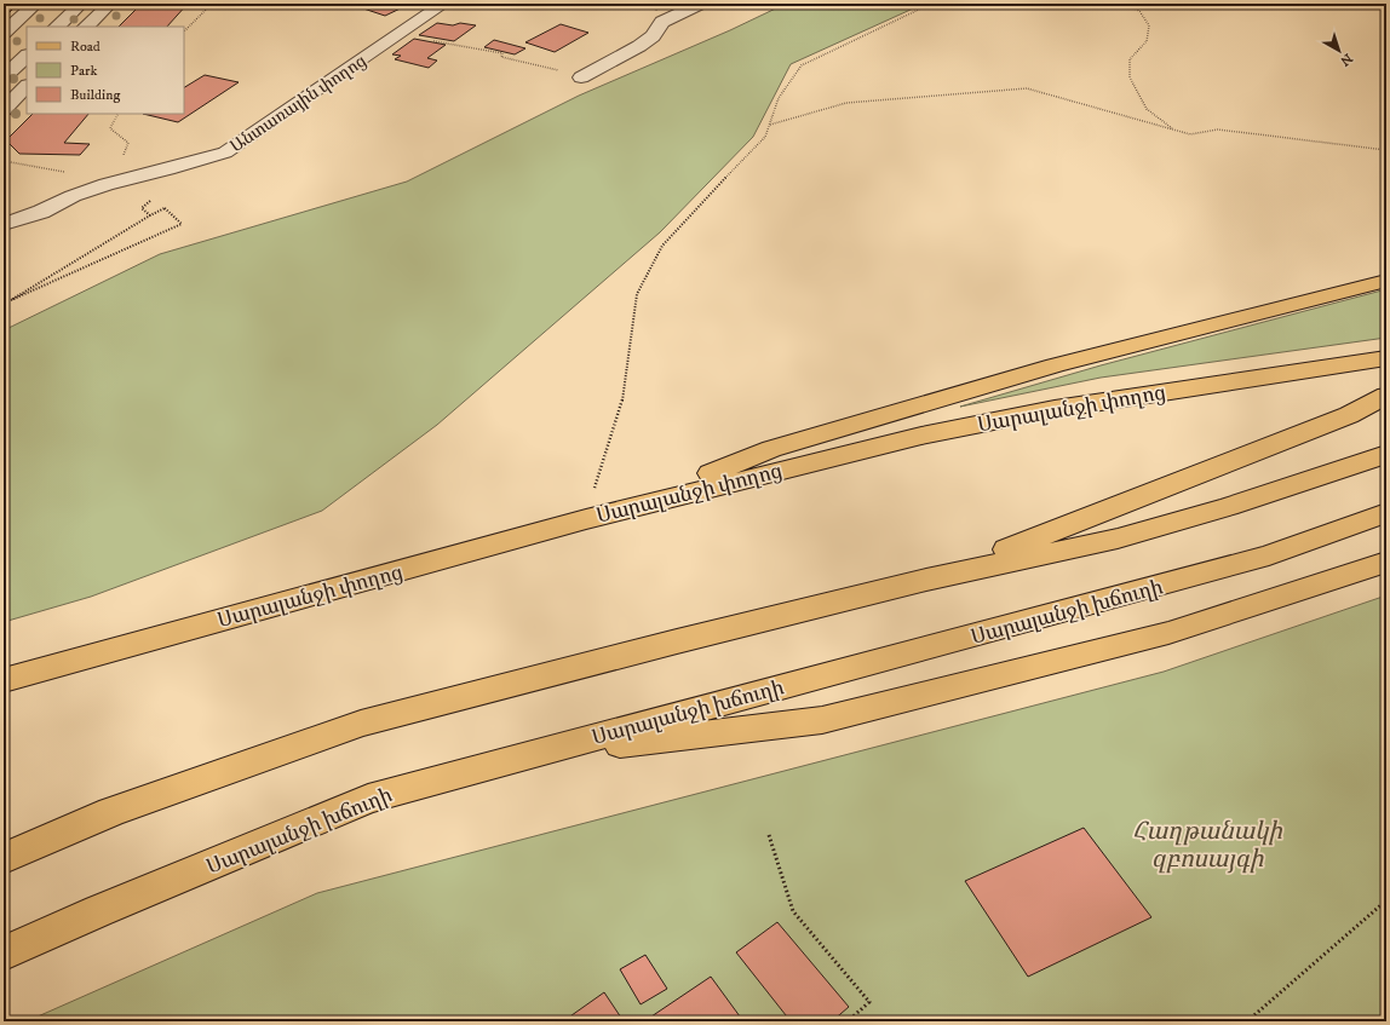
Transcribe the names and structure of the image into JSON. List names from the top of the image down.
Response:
{
  "streets": {
    "main road": ["Սարալանջի փողոց", "Սարալանջի խճուղի"],
    "street": ["Անտառային փողոց"]
  },
  "parks": ["Հաղթանակի զբոսայգի"],
  "legend": ["Road", "Park", "Building"],
  "north": "bottom right"
}
